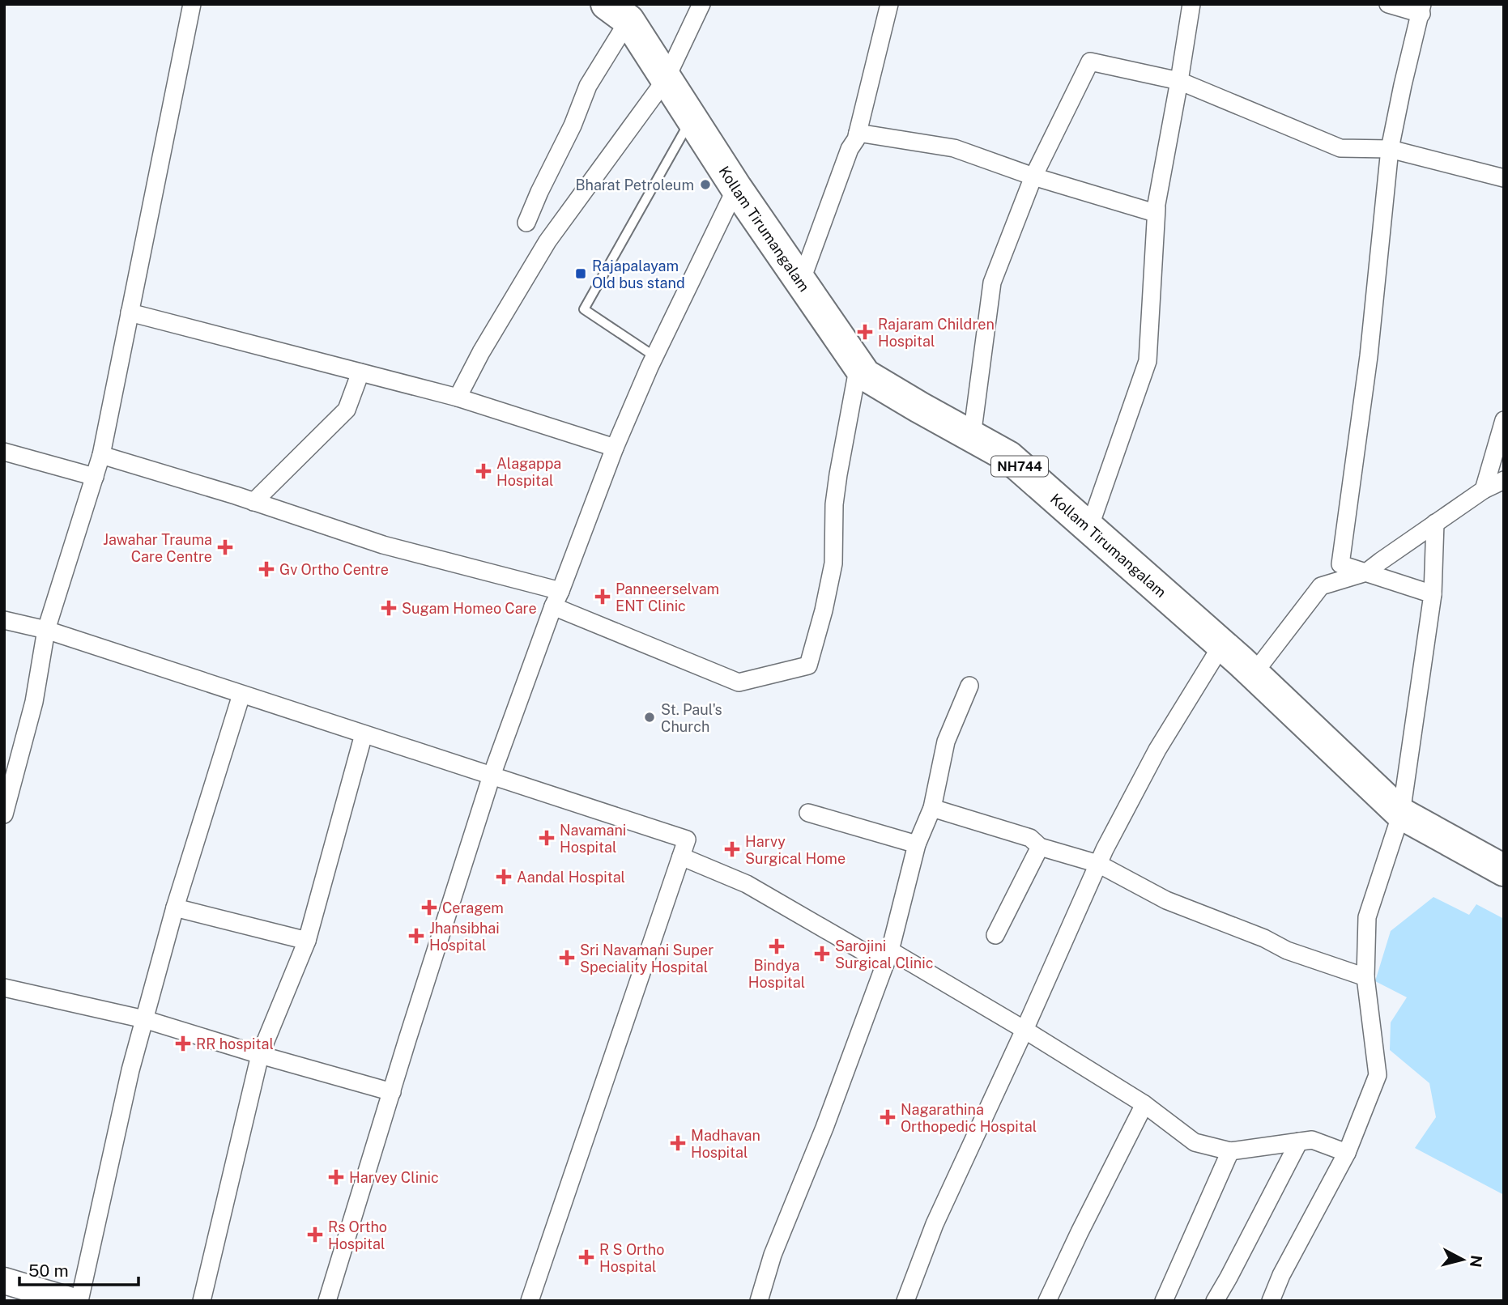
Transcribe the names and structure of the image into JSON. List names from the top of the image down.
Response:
{
  "streets": {
    "highway": ["Kollam Tirumangalam", "NH744"]
  },
  "places": {
    "other": ["Bharat Petroleum", "St. Paul's Church"],
    "transit": ["Rajapalayam Old bus stand"],
    "health": [
      "Rajaram Children Hospital",
      "Alagappa Hospital",
      "Jawahar Trauma Care Centre",
      "Gv Ortho Centre",
      "Panneerselvam ENT Clinic",
      "Sugam Homeo Care",
      "Navamani Hospital",
      "Harvy Surgical Home",
      "Aandal Hospital",
      "Ceragem",
      "Jhansibhai Hospital",
      "Bindya Hospital",
      "Sarojini Surgical Clinic",
      "Sri Navamani Super Speciality Hospital",
      "RR hospital",
      "Nagarathina Orthopedic Hospital",
      "Madhavan Hospital",
      "Harvey Clinic",
      "Rs Ortho Hospital",
      "R S Ortho Hospital"
    ]
  },
  "scale_bar": "50 m",
  "north": "right"
}
